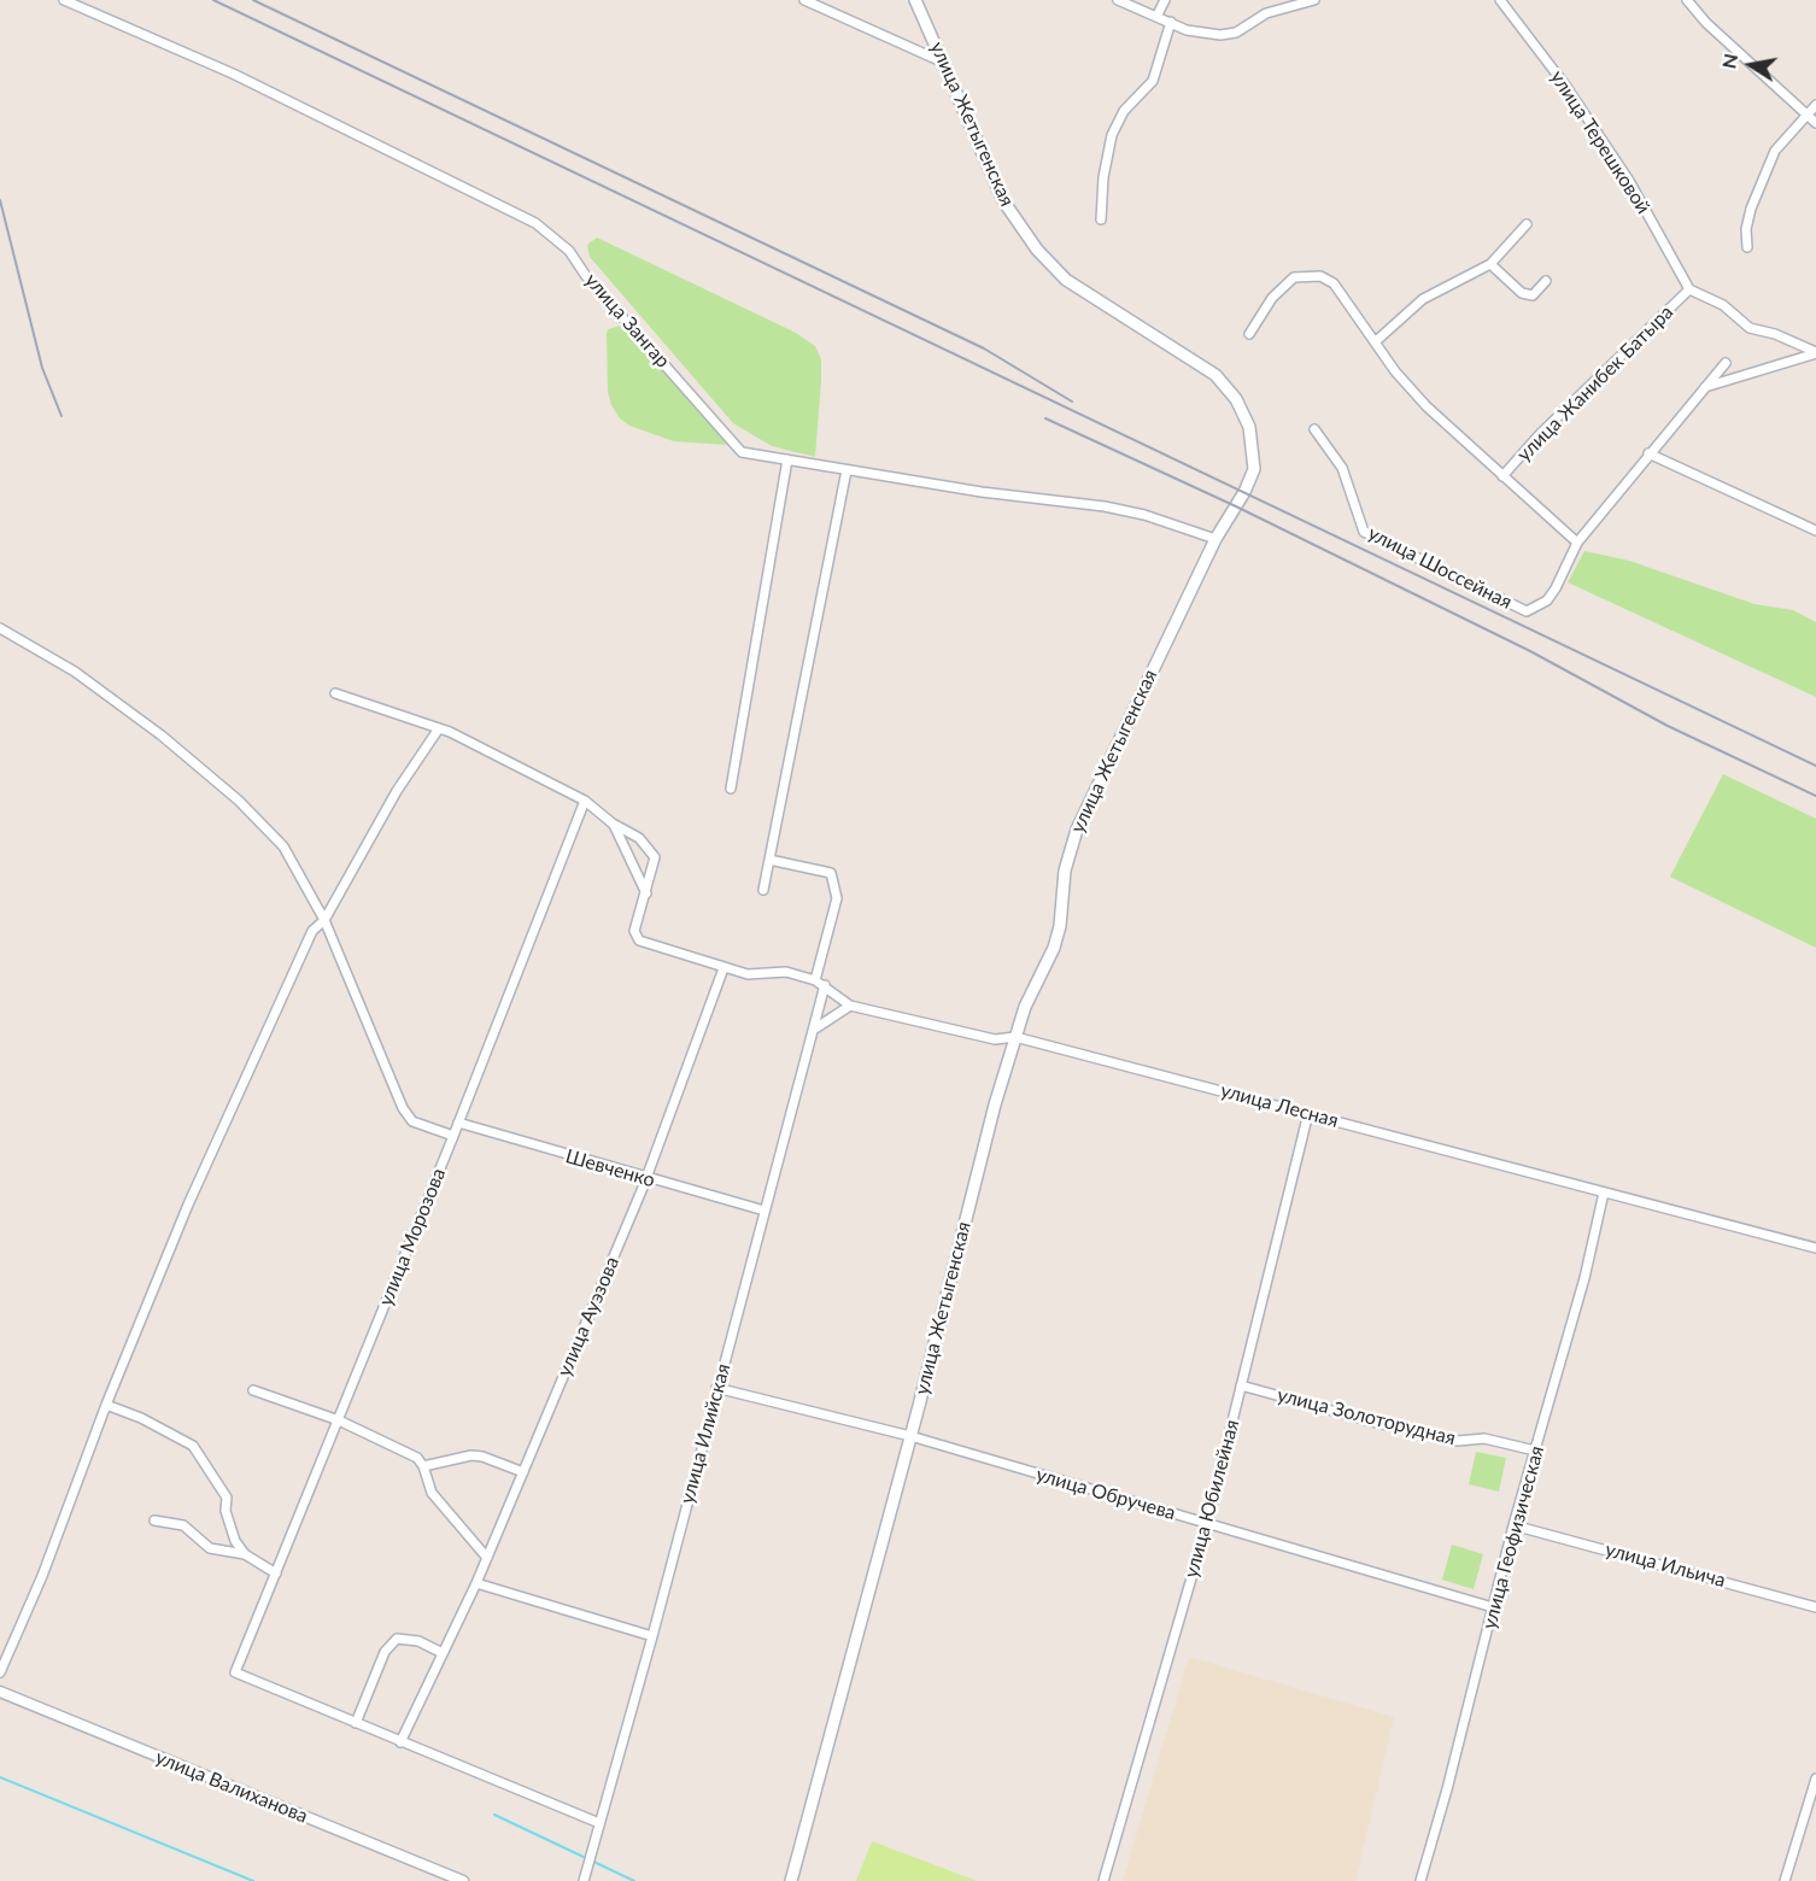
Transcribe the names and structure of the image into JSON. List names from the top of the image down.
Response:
{
  "streets": {
    "main road": ["улица Жетыгенская"],
    "street": [
      "улица Терешковой",
      "улица Зангар",
      "улица Жанибек Батыра",
      "улица Шоссейная",
      "улица Лесная",
      "Шевченко",
      "улица Морозова",
      "улица Ауэзова",
      "улица Золоторудная",
      "улица Илийская",
      "улица Обручева",
      "улица Юбилейная",
      "улица Геофизическая",
      "улица Ильича",
      "улица Валиханова"
    ]
  },
  "crossings": [
    ["улица Жетыгенская", "улица Зангар"],
    ["улица Жетыгенская", "улица Лесная"],
    ["улица Жетыгенская", "улица Обручева"],
    ["улица Терешковой", "улица Жанибек Батыра"],
    ["улица Лесная", "улица Ауэзова"],
    ["улица Лесная", "улица Илийская"],
    ["улица Лесная", "улица Юбилейная"],
    ["улица Лесная", "улица Геофизическая"],
    ["Шевченко", "улица Морозова"],
    ["Шевченко", "улица Ауэзова"],
    ["Шевченко", "улица Илийская"],
    ["улица Золоторудная", "улица Юбилейная"],
    ["улица Золоторудная", "улица Геофизическая"],
    ["улица Илийская", "улица Обручева"],
    ["улица Обручева", "улица Юбилейная"],
    ["улица Обручева", "улица Геофизическая"],
    ["улица Геофизическая", "улица Ильича"]
  ],
  "north": "left"
}
